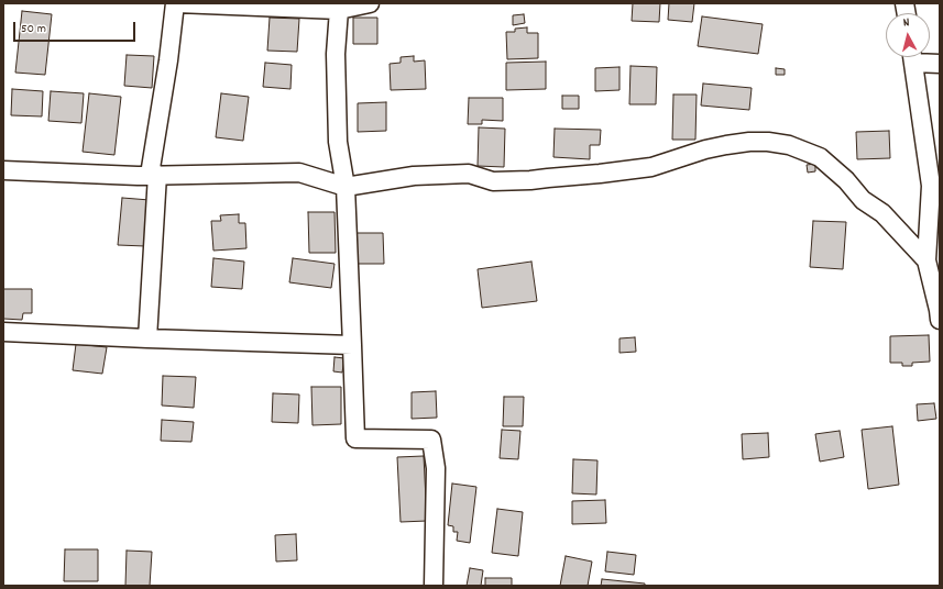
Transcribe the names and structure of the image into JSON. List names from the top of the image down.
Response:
{
  "scale_bar": "50 m",
  "north": "top"
}
